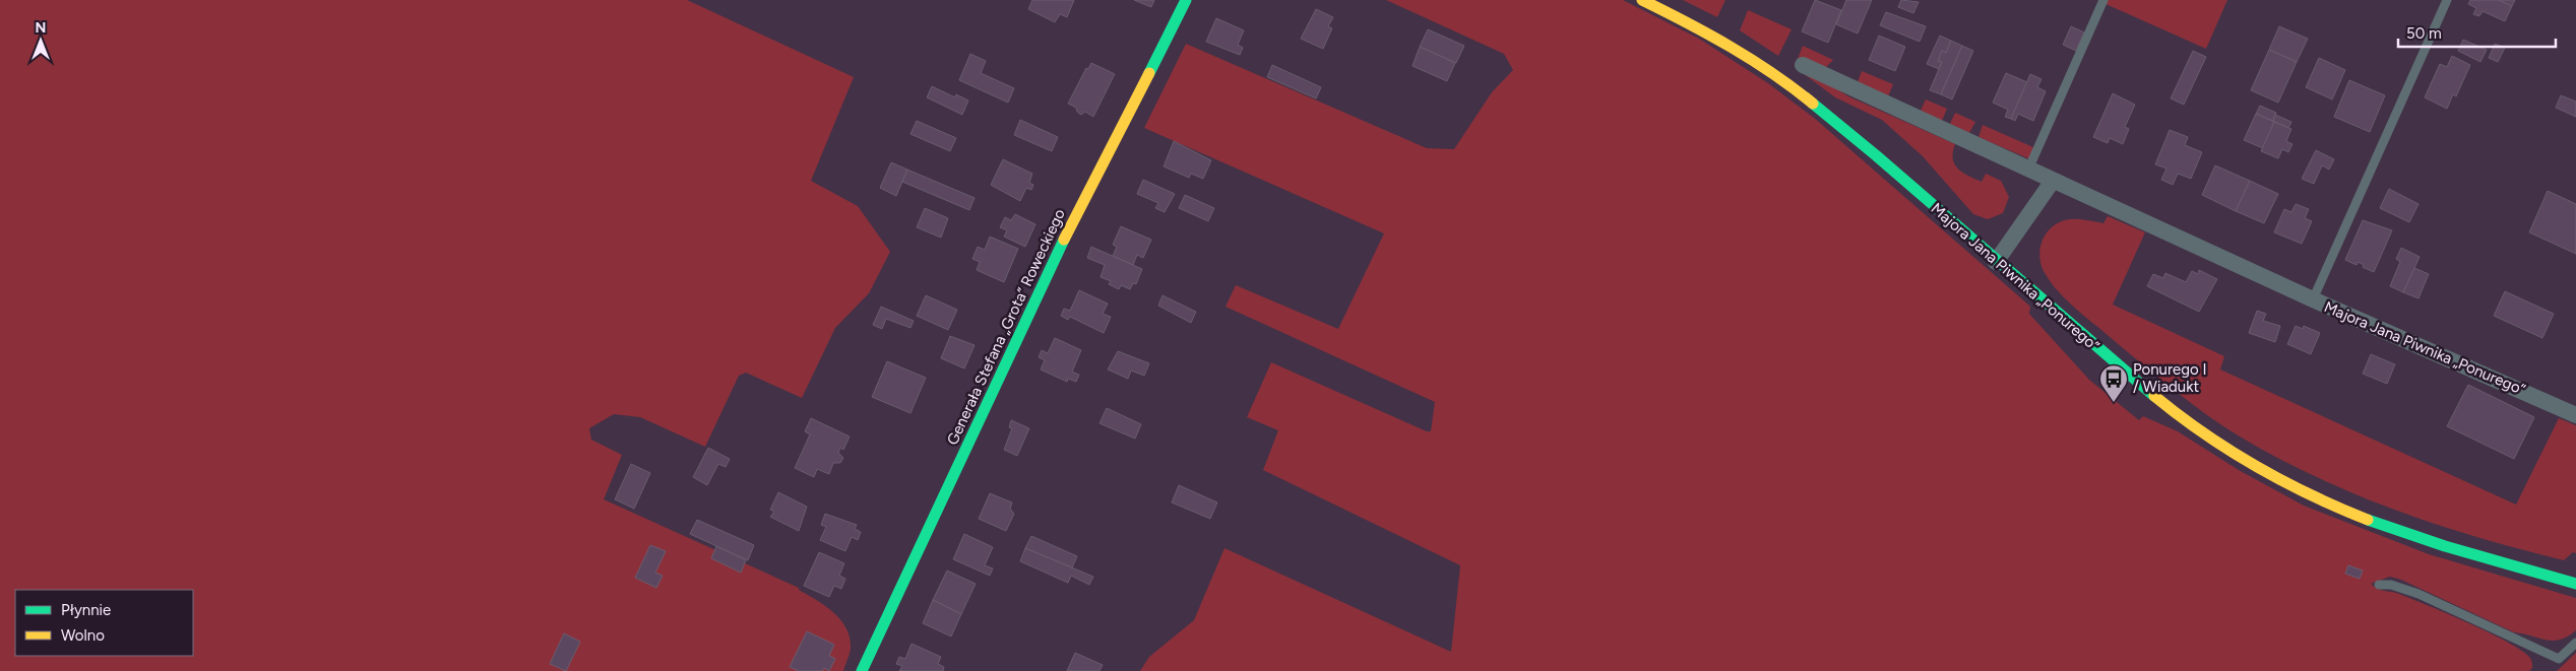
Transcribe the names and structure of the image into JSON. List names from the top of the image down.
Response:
{
  "streets": {
    "street": ["Majora Jana Piwnika „Ponurego”", "Generała Stefana „Grota” Roweckiego"]
  },
  "places": {
    "bus stop": ["Ponurego I / Wiadukt"]
  },
  "legend": ["Płynnie", "Wolno"],
  "scale_bar": "50 m",
  "north": "top"
}
